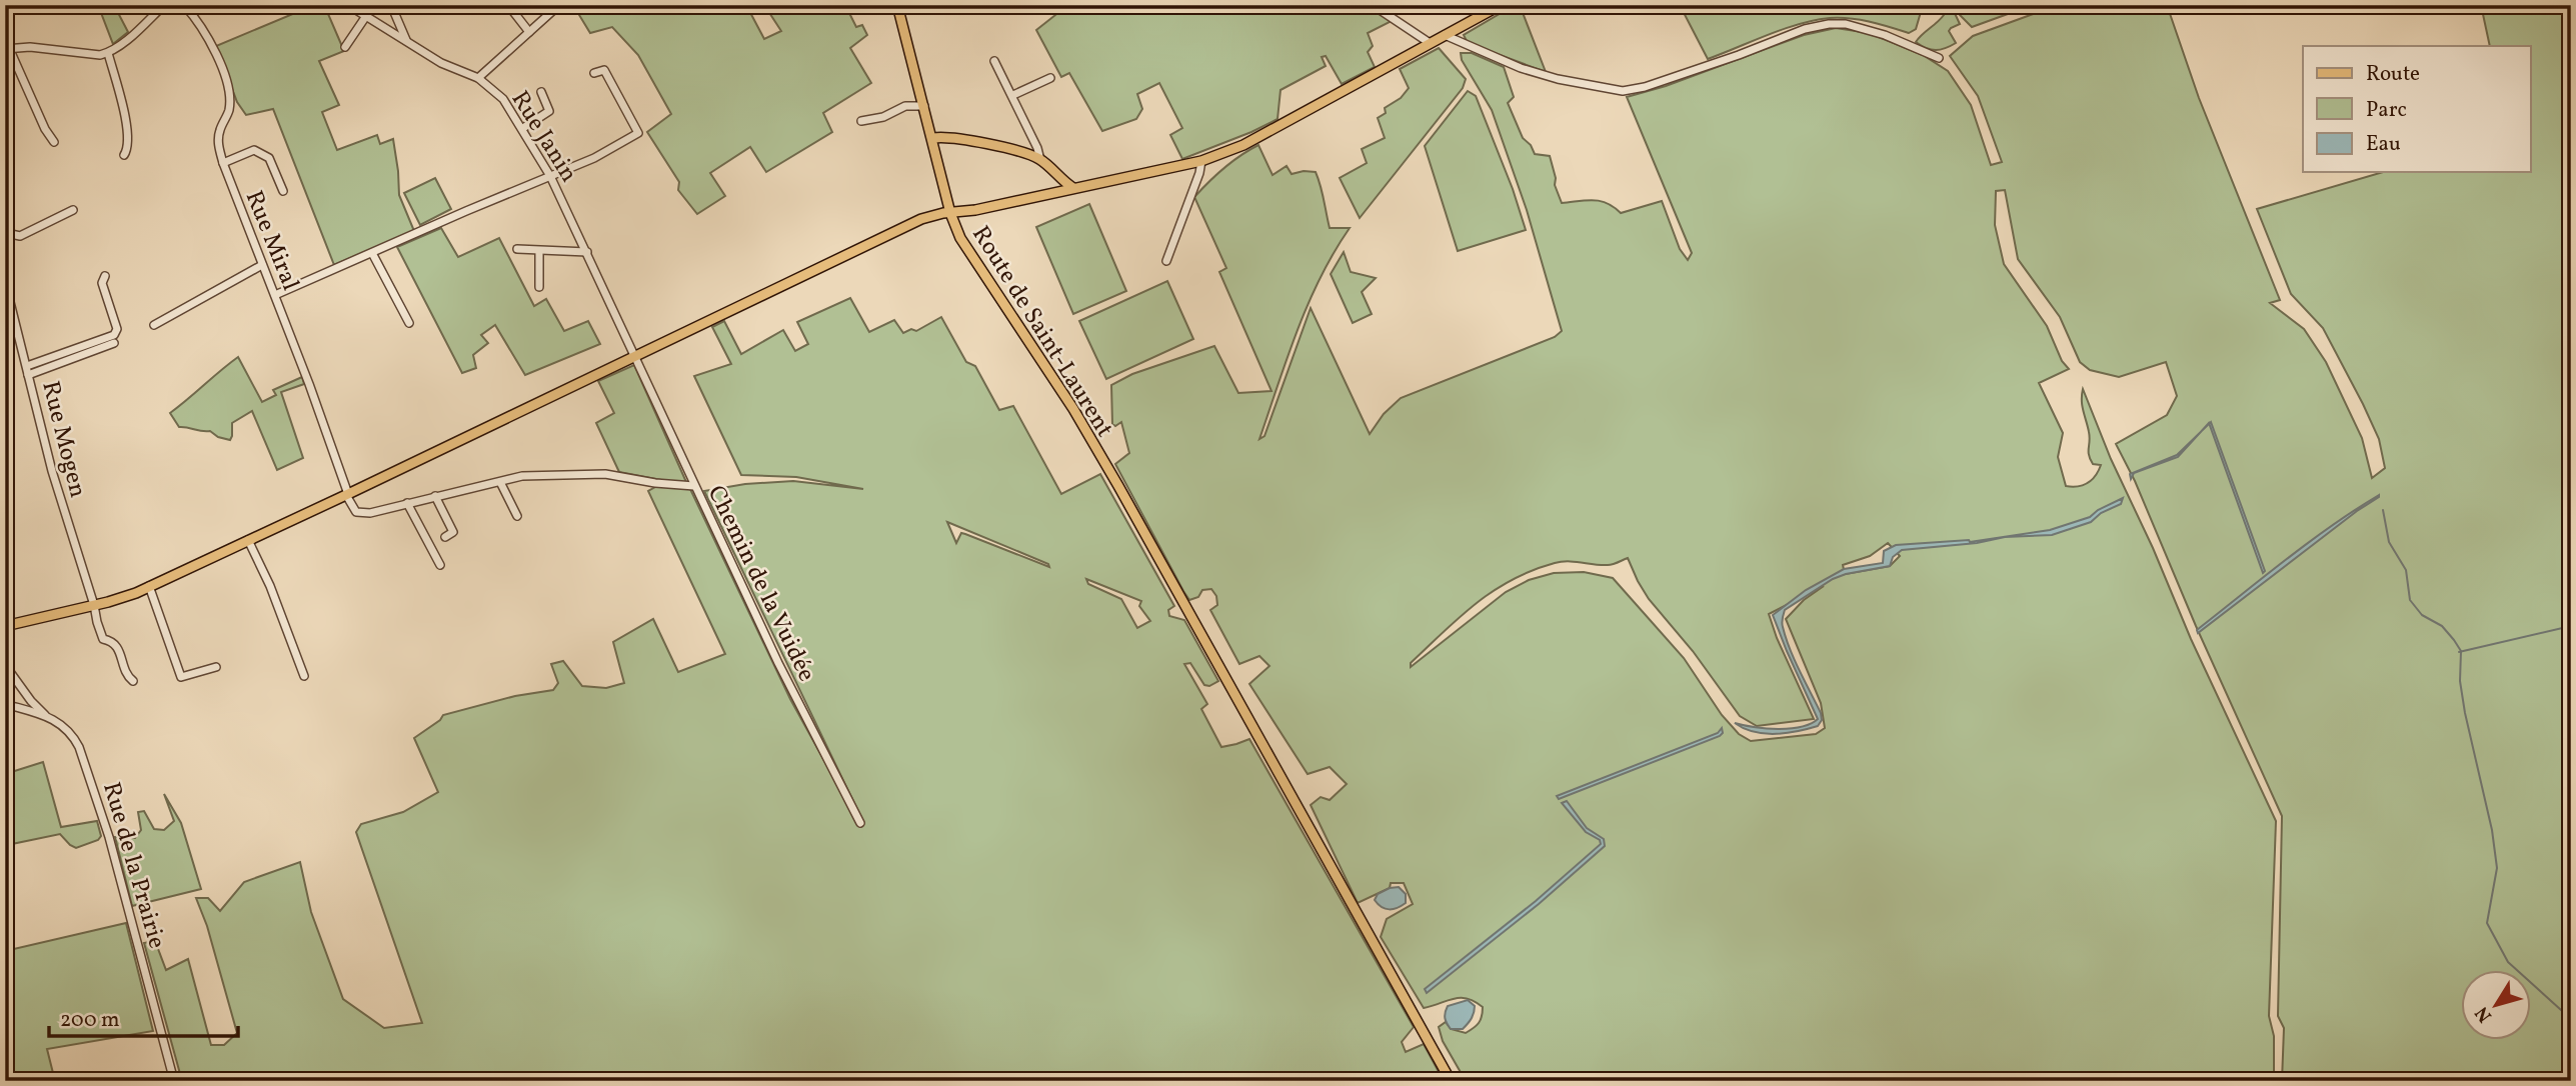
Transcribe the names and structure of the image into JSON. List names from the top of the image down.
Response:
{
  "streets": {
    "main road": ["Route de Saint-Laurent"],
    "street": [
      "Rue Janin",
      "Rue Miral",
      "Rue Mogen",
      "Chemin de la Vuidée",
      "Rue de la Prairie"
    ]
  },
  "crossings": [
    ["Rue Janin", "Chemin de la Vuidée"]
  ],
  "legend": ["Route", "Parc", "Eau"],
  "scale_bar": "200 m",
  "north": "bottom left"
}
